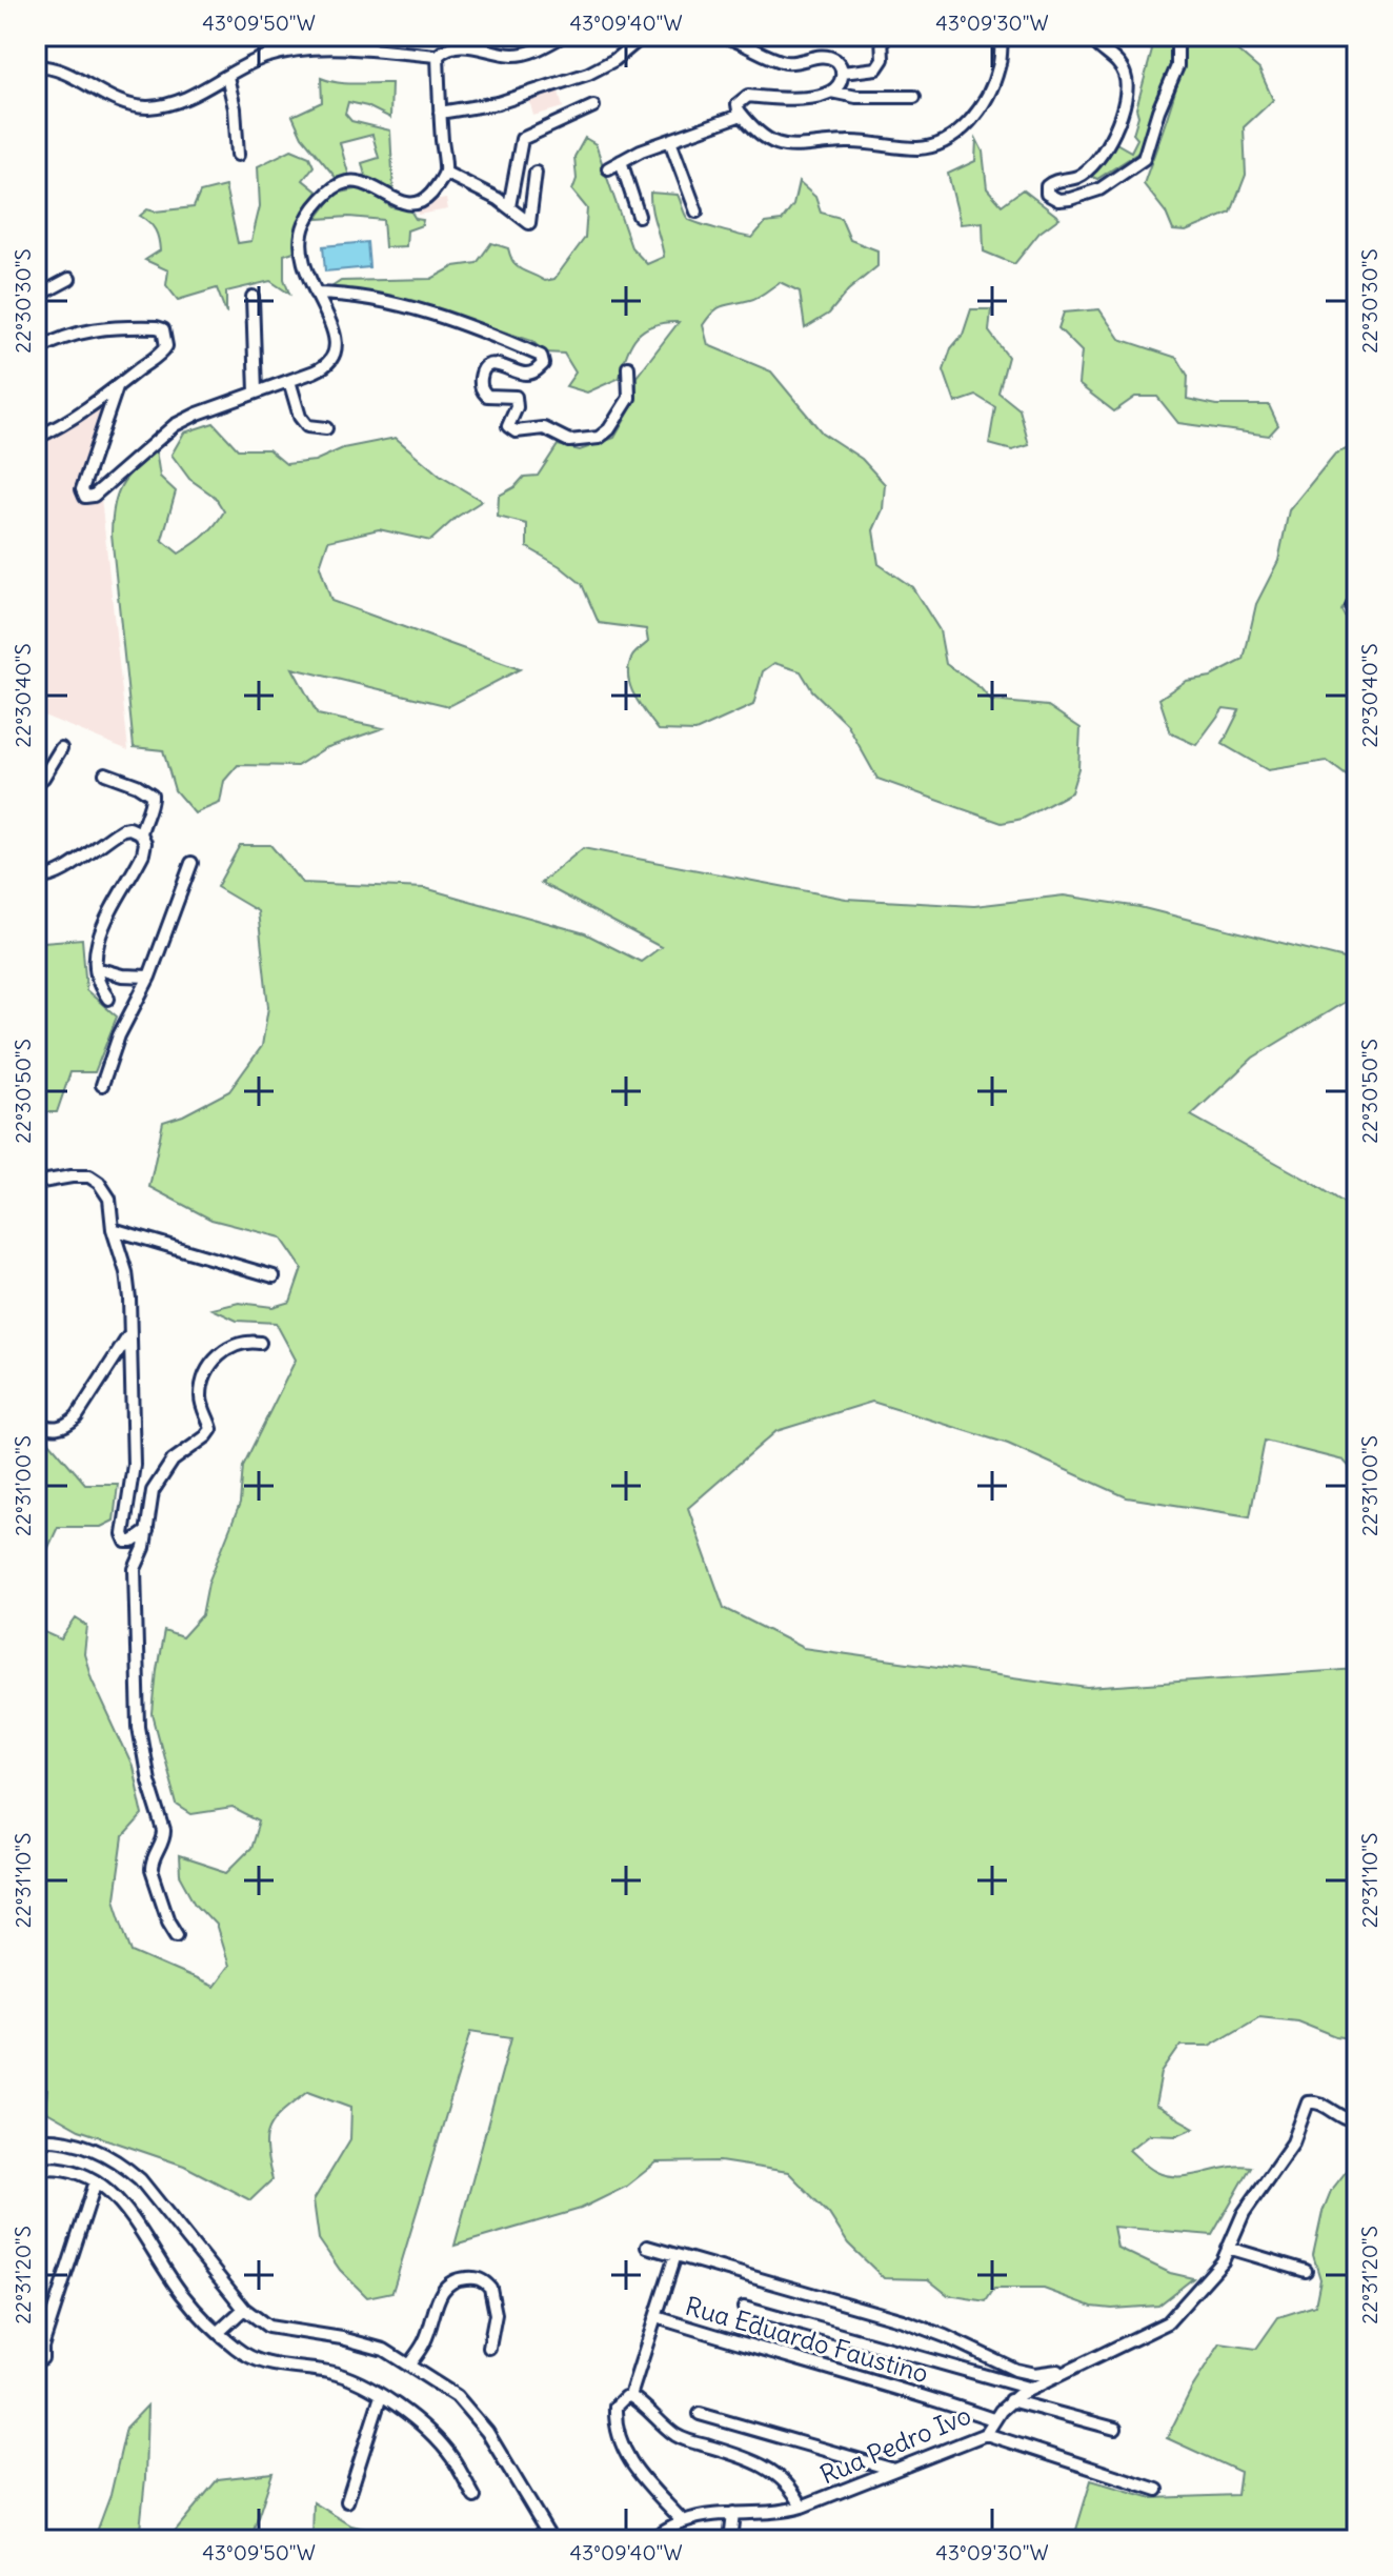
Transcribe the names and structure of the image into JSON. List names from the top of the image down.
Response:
{
  "streets": {
    "street": ["Rua Eduardo Faustino", "Rua Pedro Ivo"]
  },
  "crossings": [
    ["Rua Eduardo Faustino", "Rua Pedro Ivo"]
  ],
  "coordinates": [
    "43°09'50\"W",
    "43°09'40\"W",
    "43°09'30\"W",
    "22°30'30\"S",
    "22°30'40\"S",
    "22°30'50\"S",
    "22°31'00\"S",
    "22°31'10\"S",
    "22°31'20\"S"
  ]
}
